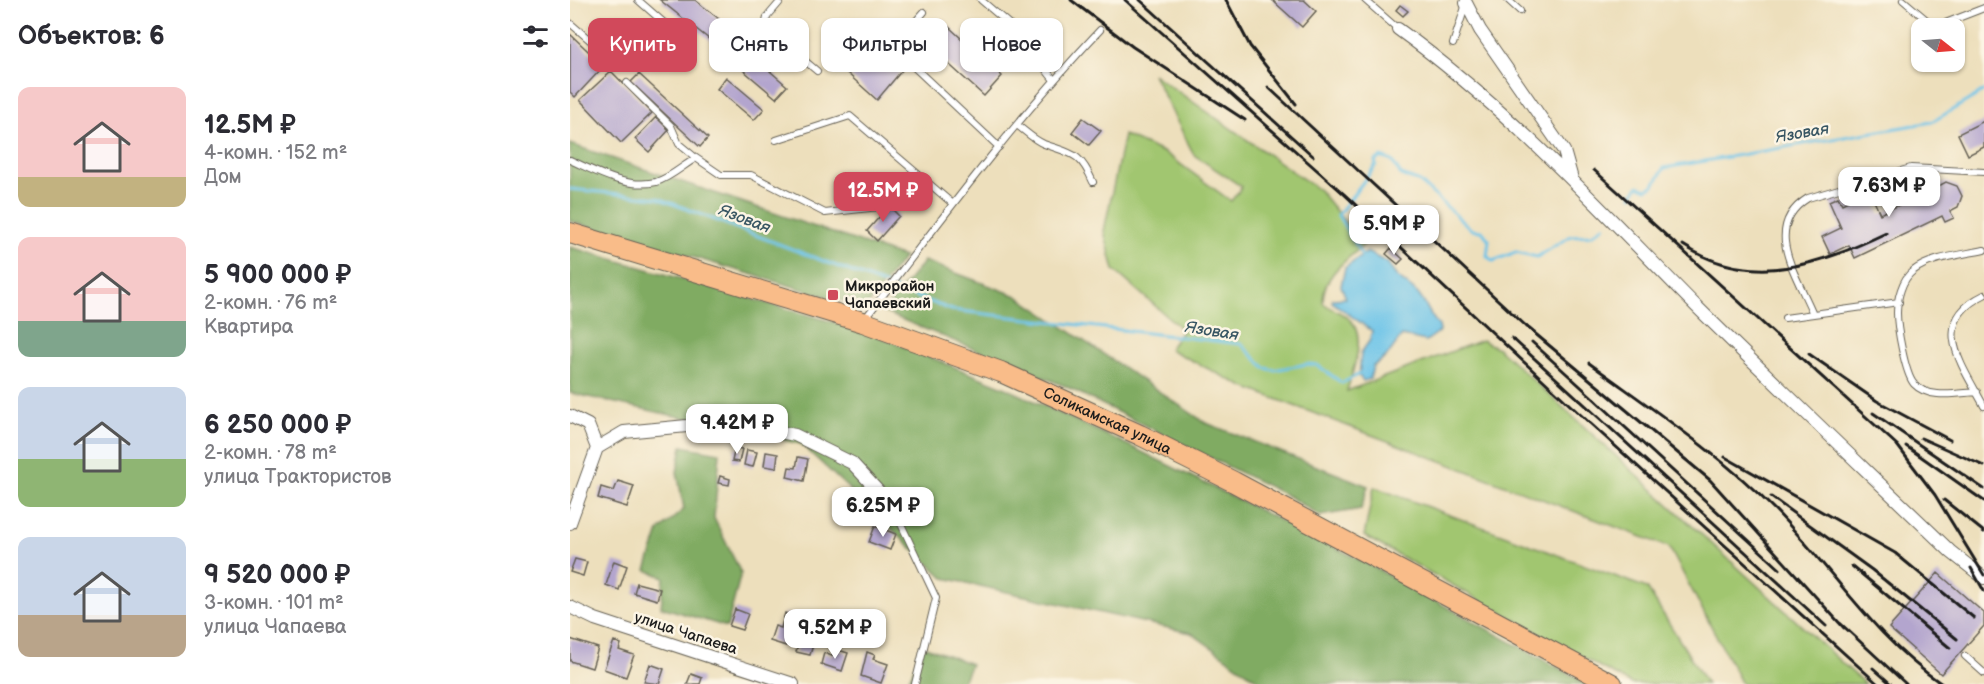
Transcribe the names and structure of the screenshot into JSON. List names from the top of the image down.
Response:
{
  "streets": {
    "main road": ["Соликамская улица"],
    "street": ["улица Чапаева"]
  },
  "water": ["Язовая"],
  "places": {
    "transit": ["Микрорайон Чапаевский"]
  },
  "north": "right",
  "page": {
    "heading": "Объектов: 6",
    "chip": [
      "Купить",
      "Снять",
      "Фильтры",
      "Новое"
    ],
    "list": [
      {
        "name": "12.5M ₽",
        "note": "4-комн. · 152 m² · Дом"
      },
      {
        "name": "5 900 000 ₽",
        "note": "2-комн. · 76 m² · Квартира"
      },
      {
        "name": "6 250 000 ₽",
        "note": "2-комн. · 78 m² · улица Трактористов"
      },
      {
        "name": "9 520 000 ₽",
        "note": "3-комн. · 101 m² · улица Чапаева"
      }
    ],
    "price": [
      "7.63M ₽",
      "12.5M ₽",
      "5.9M ₽",
      "9.42M ₽",
      "6.25M ₽",
      "9.52M ₽"
    ]
  }
}
